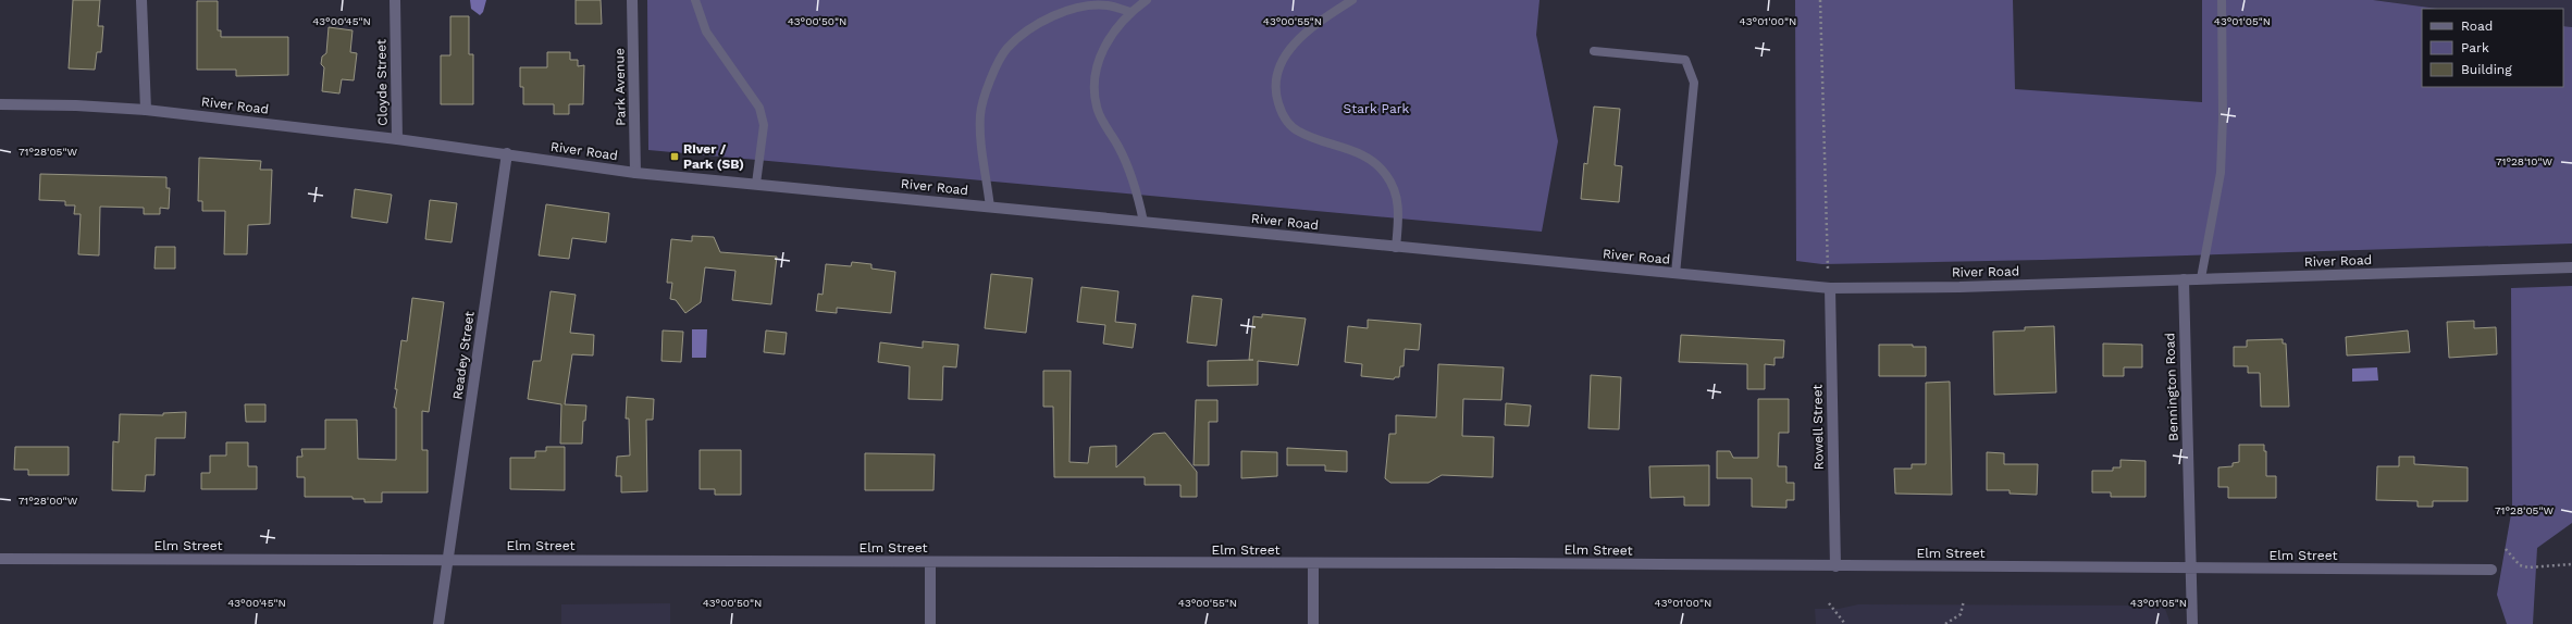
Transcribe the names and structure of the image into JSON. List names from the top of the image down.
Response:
{
  "streets": {
    "street": [
      "Cloyde Street",
      "Park Avenue",
      "River Road",
      "Readey Street",
      "Bennington Road",
      "Rowell Street",
      "Elm Street"
    ]
  },
  "crossings": [
    ["Cloyde Street", "River Road"],
    ["Park Avenue", "River Road"],
    ["River Road", "Readey Street"],
    ["River Road", "Bennington Road"],
    ["River Road", "Rowell Street"],
    ["Readey Street", "Elm Street"],
    ["Bennington Road", "Elm Street"],
    ["Rowell Street", "Elm Street"]
  ],
  "parks": ["Stark Park"],
  "places": {
    "transit": ["River / Park (SB)"]
  },
  "legend": ["Road", "Park", "Building"],
  "coordinates": [
    "43°00'45\"N",
    "43°00'50\"N",
    "43°00'55\"N",
    "43°01'00\"N",
    "43°01'05\"N",
    "71°28'05\"W",
    "71°28'10\"W",
    "71°28'00\"W"
  ]
}
